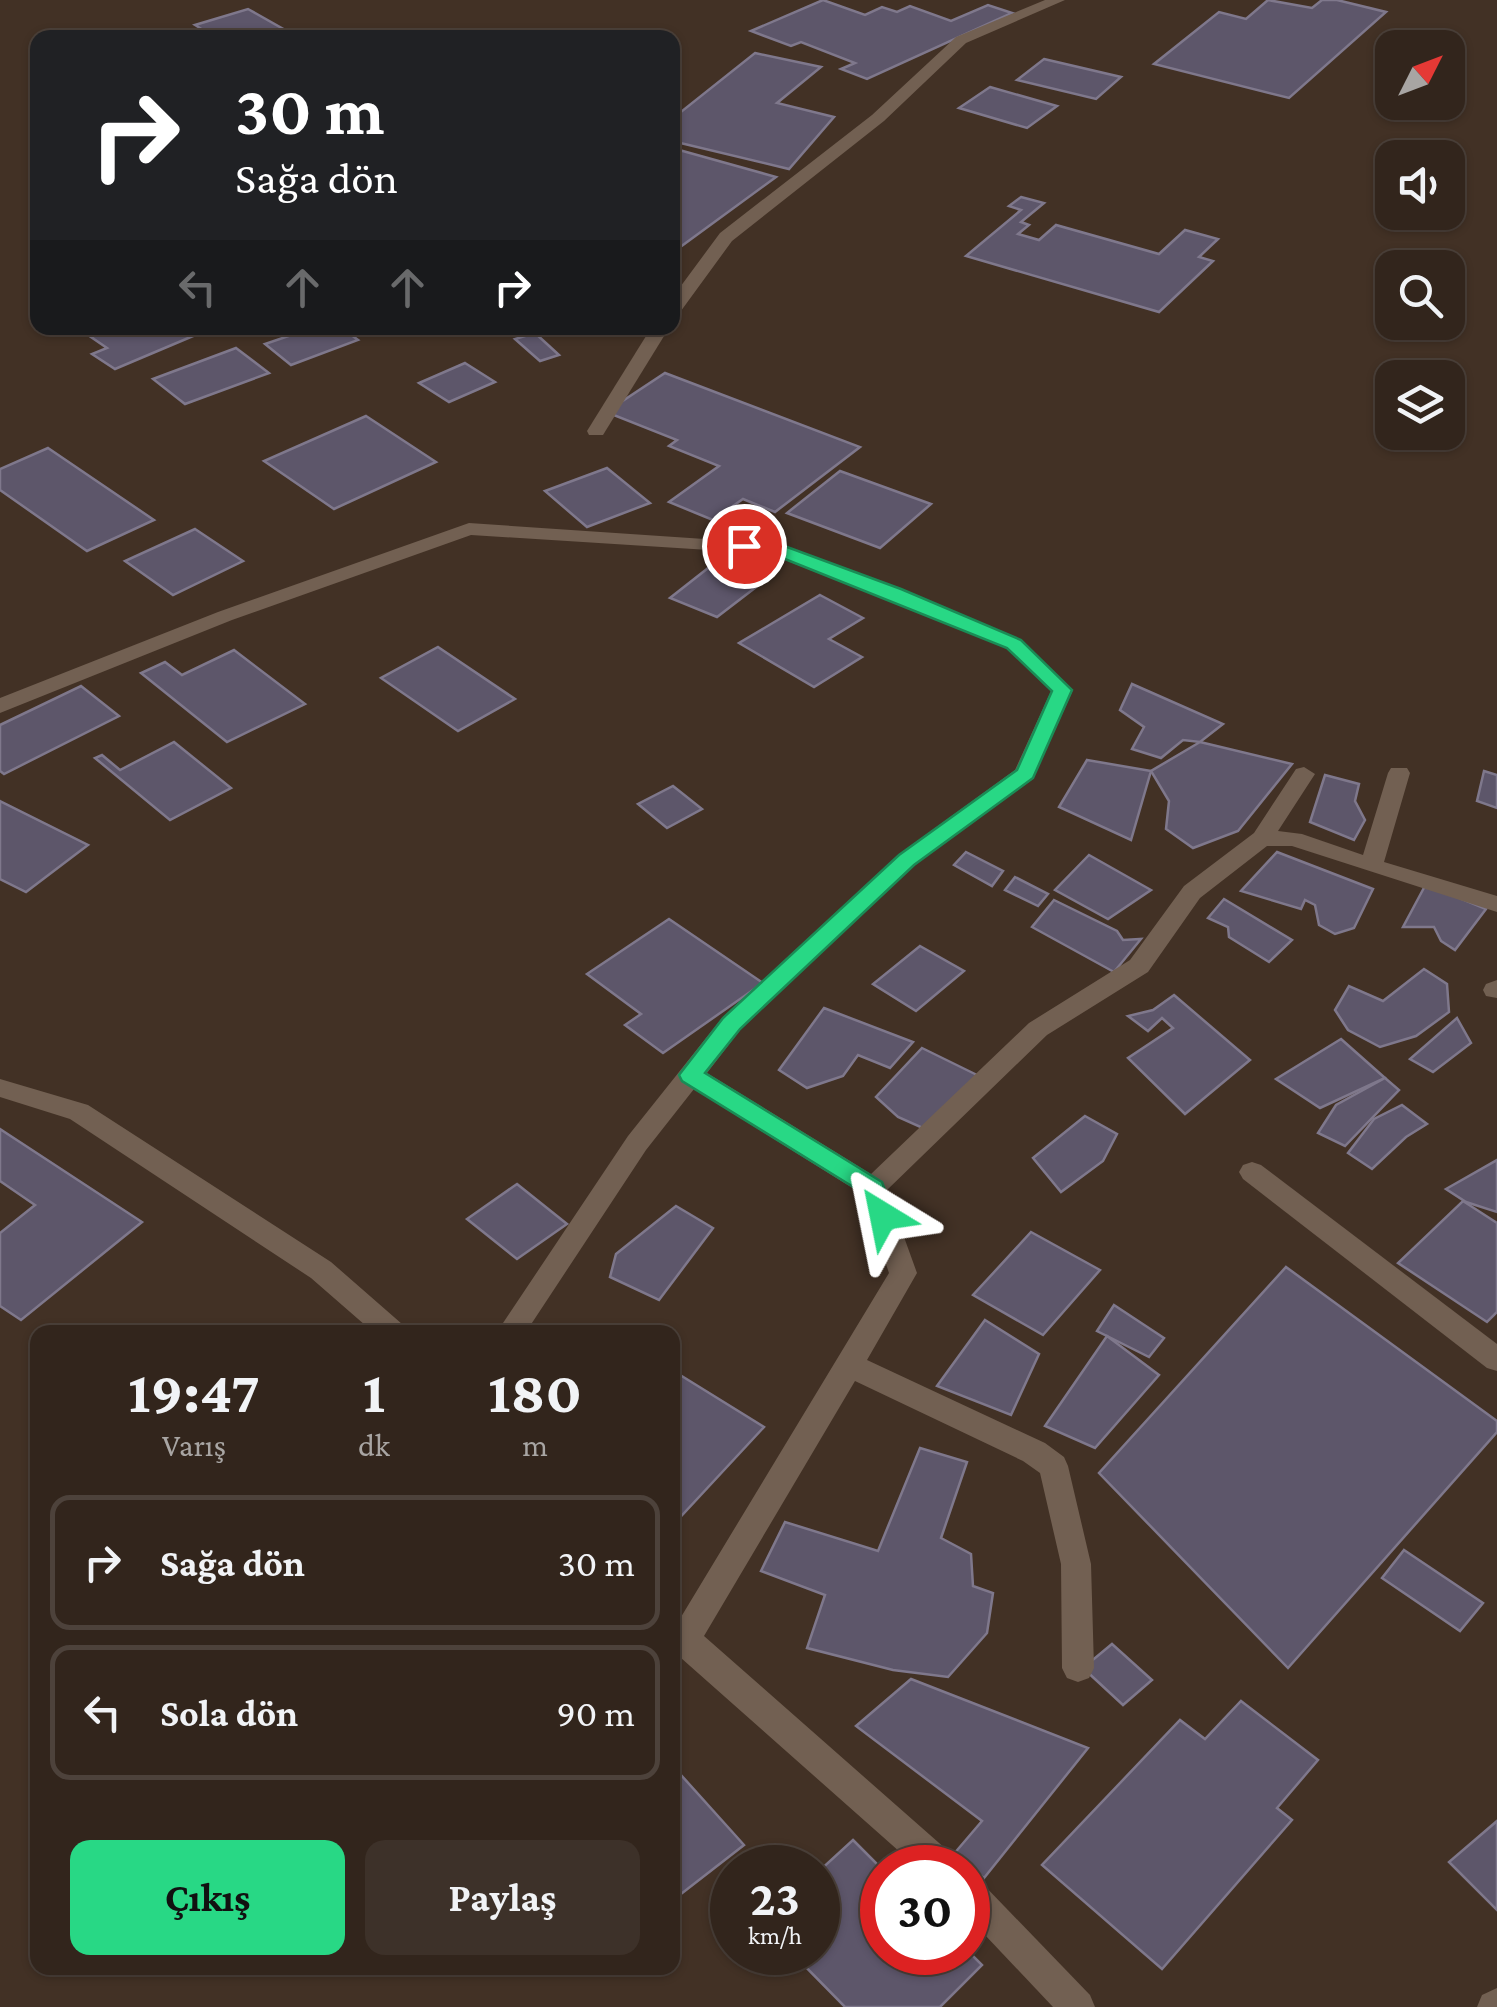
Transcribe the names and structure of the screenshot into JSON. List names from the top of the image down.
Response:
{
  "north": "top right",
  "page": {
    "turn": ["30 m", "Sağa dön"],
    "eta": [
      "19:47",
      "Varış",
      "1",
      "dk",
      "180",
      "m"
    ],
    "list": [
      {
        "name": "Sağa dön",
        "value": "30 m"
      },
      {
        "name": "Sola dön",
        "value": "90 m"
      }
    ],
    "buttons": ["Çıkış", "Paylaş"],
    "speed": "23 km/h",
    "limit": "30"
  }
}
